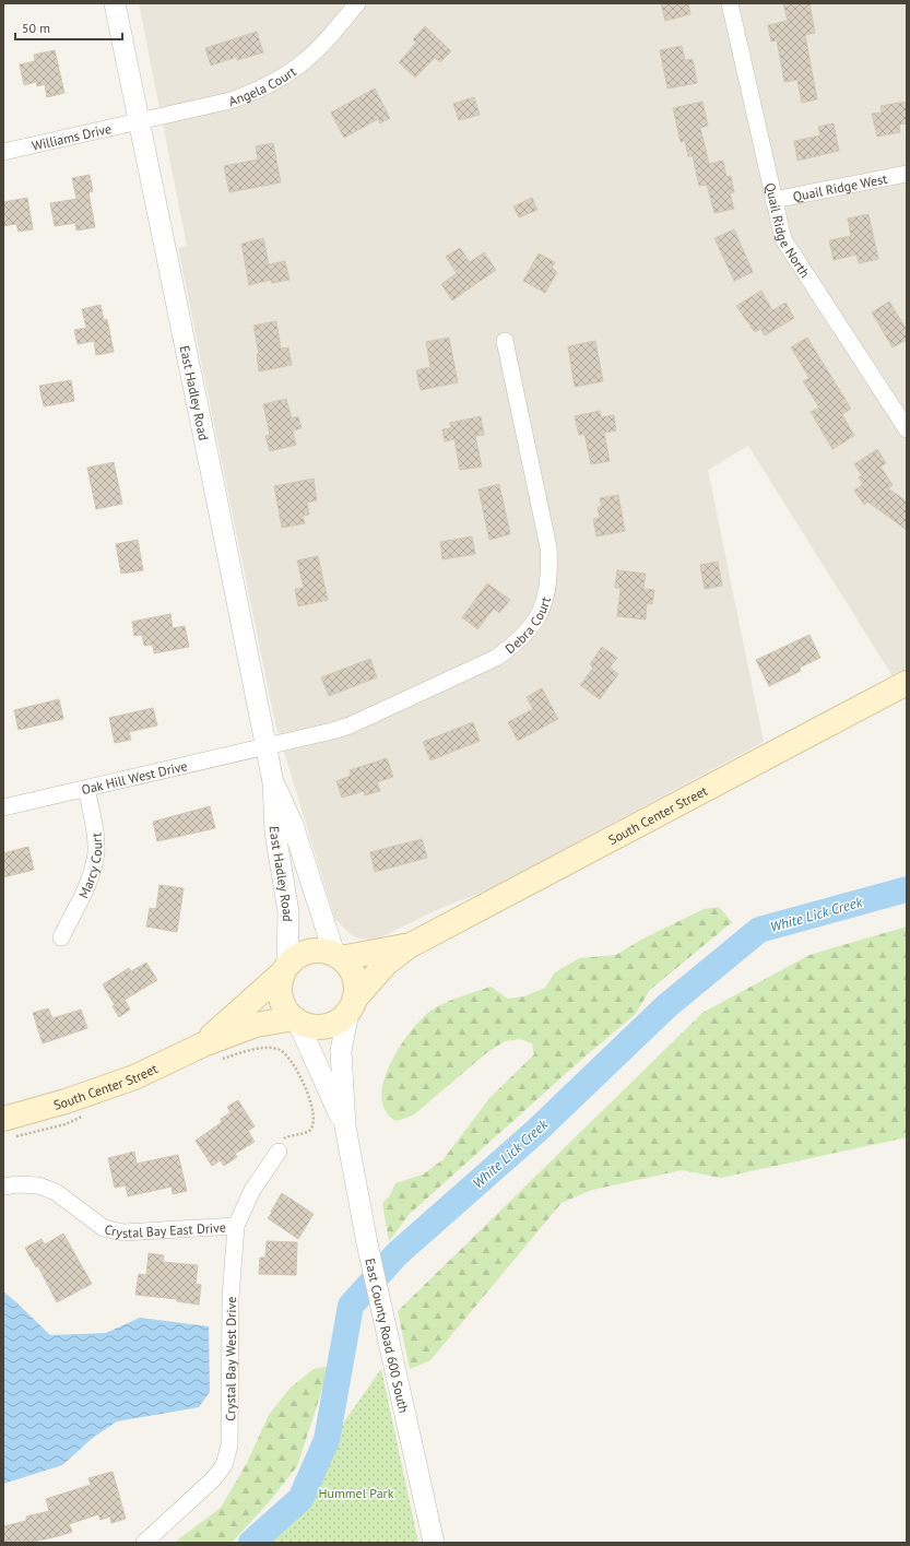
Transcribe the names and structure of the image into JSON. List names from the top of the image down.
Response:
{
  "streets": {
    "main road": ["South Center Street"],
    "street": [
      "Angela Court",
      "Williams Drive",
      "Quail Ridge West",
      "Quail Ridge North",
      "East Hadley Road",
      "Debra Court",
      "Oak Hill West Drive",
      "Marcy Court",
      "Crystal Bay East Drive",
      "East County Road 600 South",
      "Crystal Bay West Drive"
    ]
  },
  "crossings": [
    ["Angela Court", "Williams Drive"],
    ["Angela Court", "East Hadley Road"],
    ["Williams Drive", "East Hadley Road"],
    ["Quail Ridge West", "Quail Ridge North"],
    ["East Hadley Road", "Debra Court"],
    ["East Hadley Road", "Oak Hill West Drive"],
    ["East Hadley Road", "South Center Street"],
    ["East Hadley Road", "East County Road 600 South"],
    ["Debra Court", "Oak Hill West Drive"],
    ["Oak Hill West Drive", "Marcy Court"],
    ["South Center Street", "East County Road 600 South"],
    ["Crystal Bay East Drive", "Crystal Bay West Drive"]
  ],
  "water": ["White Lick Creek"],
  "parks": ["Hummel Park"],
  "scale_bar": "50 m"
}
